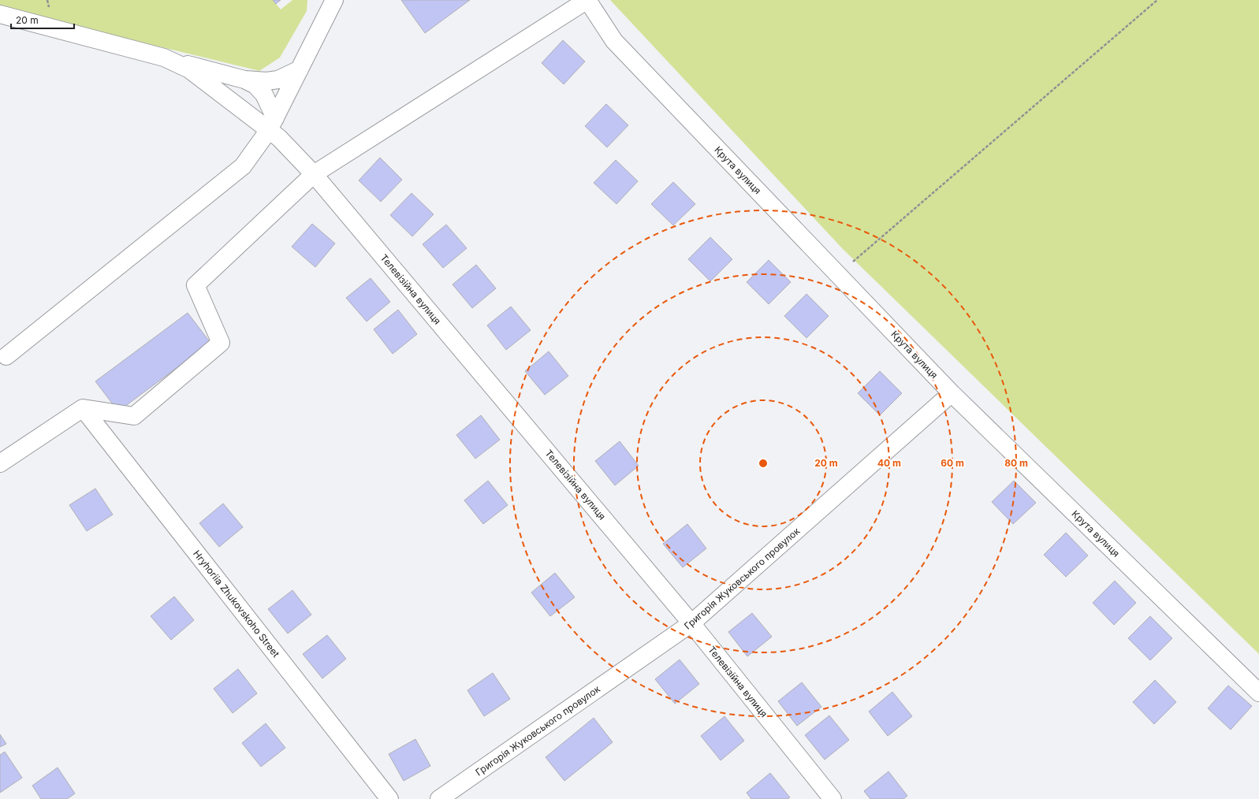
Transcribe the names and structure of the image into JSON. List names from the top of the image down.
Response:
{
  "streets": {
    "street": [
      "Крута вулиця",
      "Телевізійна вулиця",
      "Григорія Жуковського провулок",
      "Hryhoriia Zhukovskoho Street"
    ]
  },
  "crossings": [
    ["Крута вулиця", "Григорія Жуковського провулок"],
    ["Телевізійна вулиця", "Григорія Жуковського провулок"]
  ],
  "scale_bar": "20 m",
  "rings": [
    "20 m",
    "40 m",
    "60 m",
    "80 m"
  ]
}
